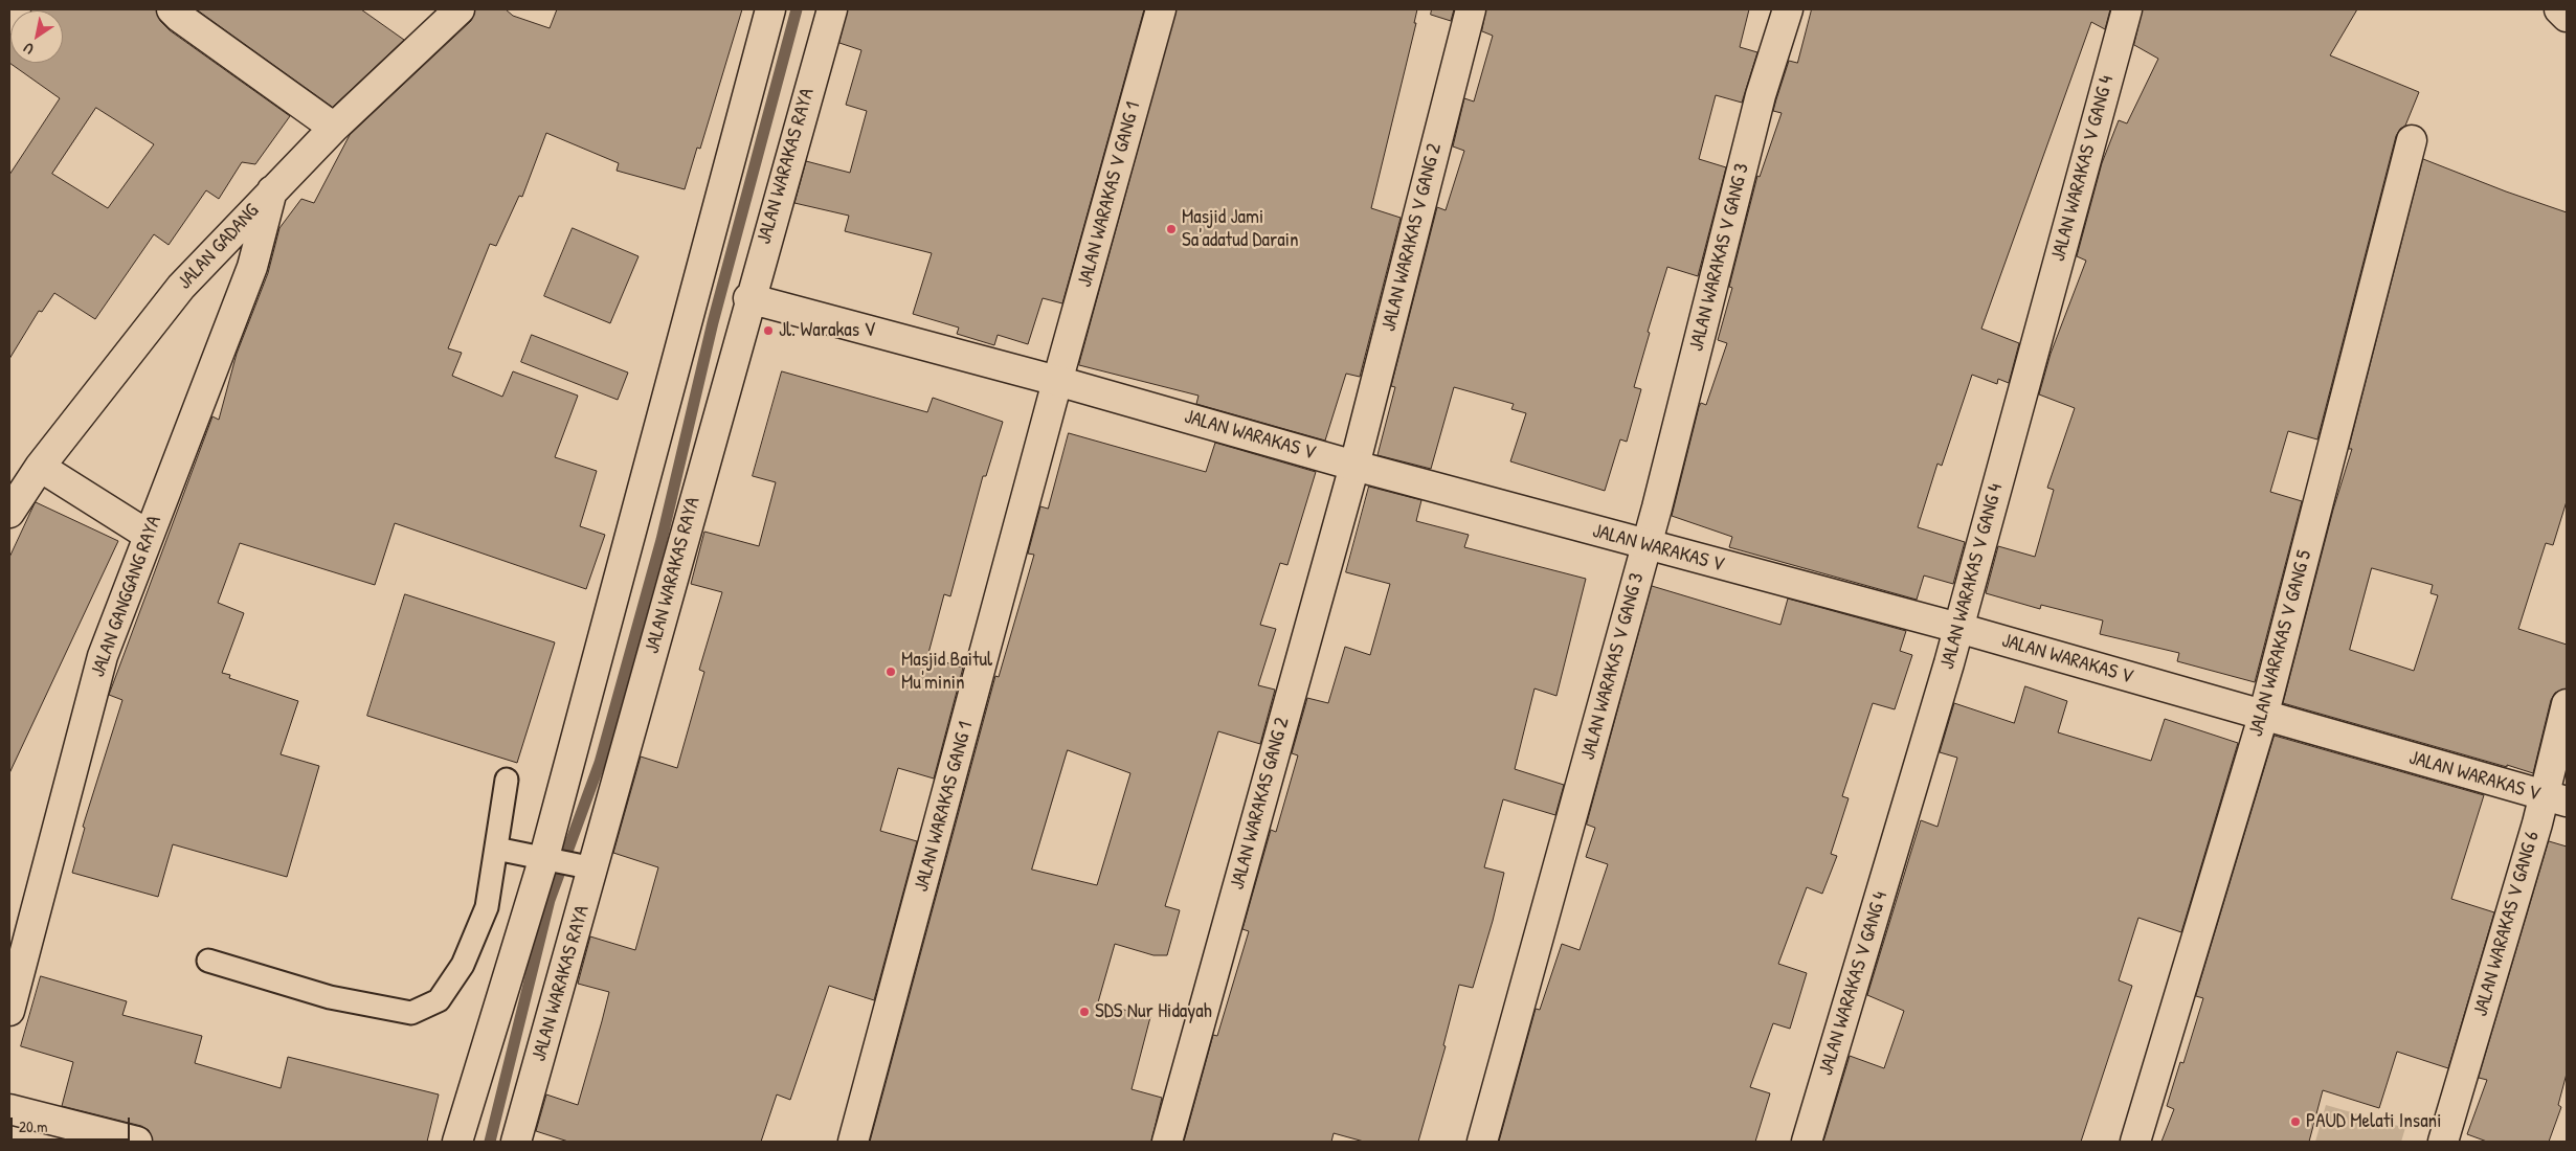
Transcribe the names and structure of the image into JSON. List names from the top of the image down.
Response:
{
  "streets": {
    "main road": [
      "JALAN WARAKAS RAYA",
      "JALAN WARAKAS V GANG 4",
      "JALAN WARAKAS V GANG 1",
      "JALAN WARAKAS V GANG 2",
      "JALAN GADANG",
      "JALAN WARAKAS V GANG 3",
      "JALAN WARAKAS V",
      "JALAN GANGGANG RAYA",
      "JALAN WARAKAS V GANG 5",
      "JALAN WARAKAS GANG 2",
      "JALAN WARAKAS GANG 1",
      "JALAN WARAKAS V GANG 6"
    ]
  },
  "crossings": [
    ["JALAN WARAKAS RAYA", "JALAN WARAKAS V"],
    ["JALAN WARAKAS V GANG 4", "JALAN WARAKAS V"],
    ["JALAN WARAKAS V GANG 1", "JALAN WARAKAS V"],
    ["JALAN WARAKAS V GANG 1", "JALAN WARAKAS GANG 1"],
    ["JALAN WARAKAS V GANG 2", "JALAN WARAKAS V"],
    ["JALAN WARAKAS V GANG 2", "JALAN WARAKAS GANG 2"],
    ["JALAN GADANG", "JALAN GANGGANG RAYA"],
    ["JALAN WARAKAS V GANG 3", "JALAN WARAKAS V"],
    ["JALAN WARAKAS V", "JALAN WARAKAS V GANG 5"],
    ["JALAN WARAKAS V", "JALAN WARAKAS GANG 2"],
    ["JALAN WARAKAS V", "JALAN WARAKAS GANG 1"],
    ["JALAN WARAKAS V", "JALAN WARAKAS V GANG 6"]
  ],
  "places": [
    "Masjid Jami Sa'adatud Darain",
    "Jl. Warakas V",
    "Masjid Baitul Mu'minin",
    "SDS Nur Hidayah",
    "PAUD Melati Insani"
  ],
  "scale_bar": "20 m",
  "north": "bottom left"
}
